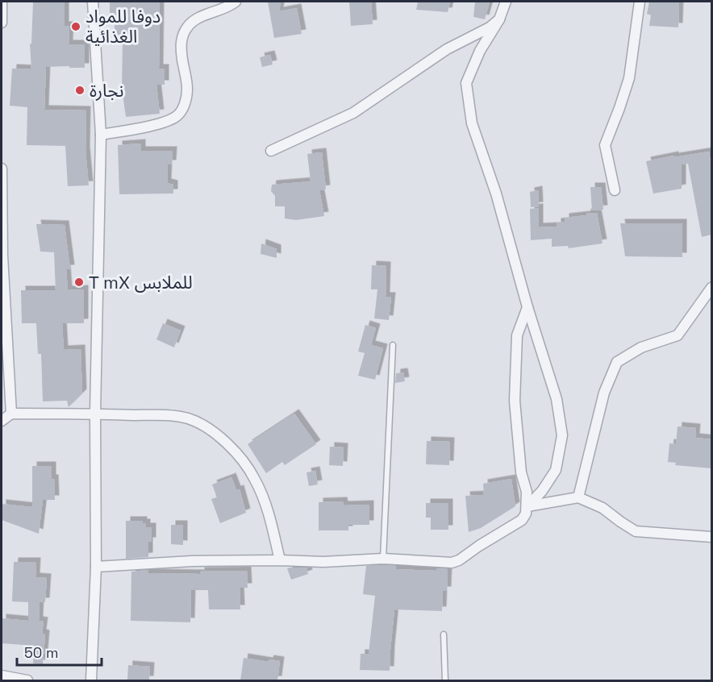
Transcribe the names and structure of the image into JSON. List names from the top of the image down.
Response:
{
  "places": ["دوفا للمواد الغذائية", "نجارة", "T mX للملابس"],
  "scale_bar": "50 m"
}
